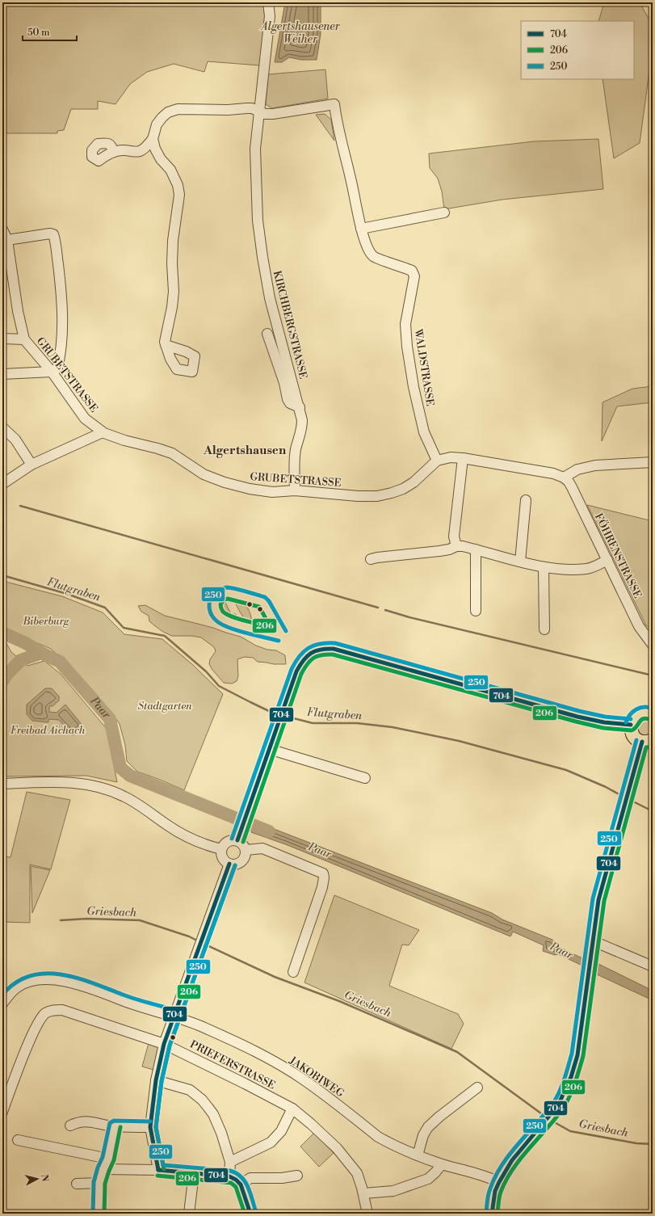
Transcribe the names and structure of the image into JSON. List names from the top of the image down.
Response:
{
  "streets": {
    "street": [
      "KIRCHBERGSTRASSE",
      "WALDSTRASSE",
      "GRUBETSTRASSE",
      "FÖHRENSTRASSE",
      "PRIEFERSTRASSE",
      "JAKOBIWEG"
    ]
  },
  "crossings": [
    ["KIRCHBERGSTRASSE", "WALDSTRASSE"],
    ["KIRCHBERGSTRASSE", "GRUBETSTRASSE"],
    ["WALDSTRASSE", "GRUBETSTRASSE"]
  ],
  "districts": ["Algertshausen"],
  "water": [
    "Algertshausener Weiher",
    "Flutgraben",
    "Paar",
    "Griesbach"
  ],
  "parks": ["Biberburg", "Stadtgarten", "Freibad Aichach"],
  "lines": ["transit line 250", "transit line 206", "transit line 704"],
  "legend": ["704", "206", "250"],
  "scale_bar": "50 m",
  "north": "right"
}
